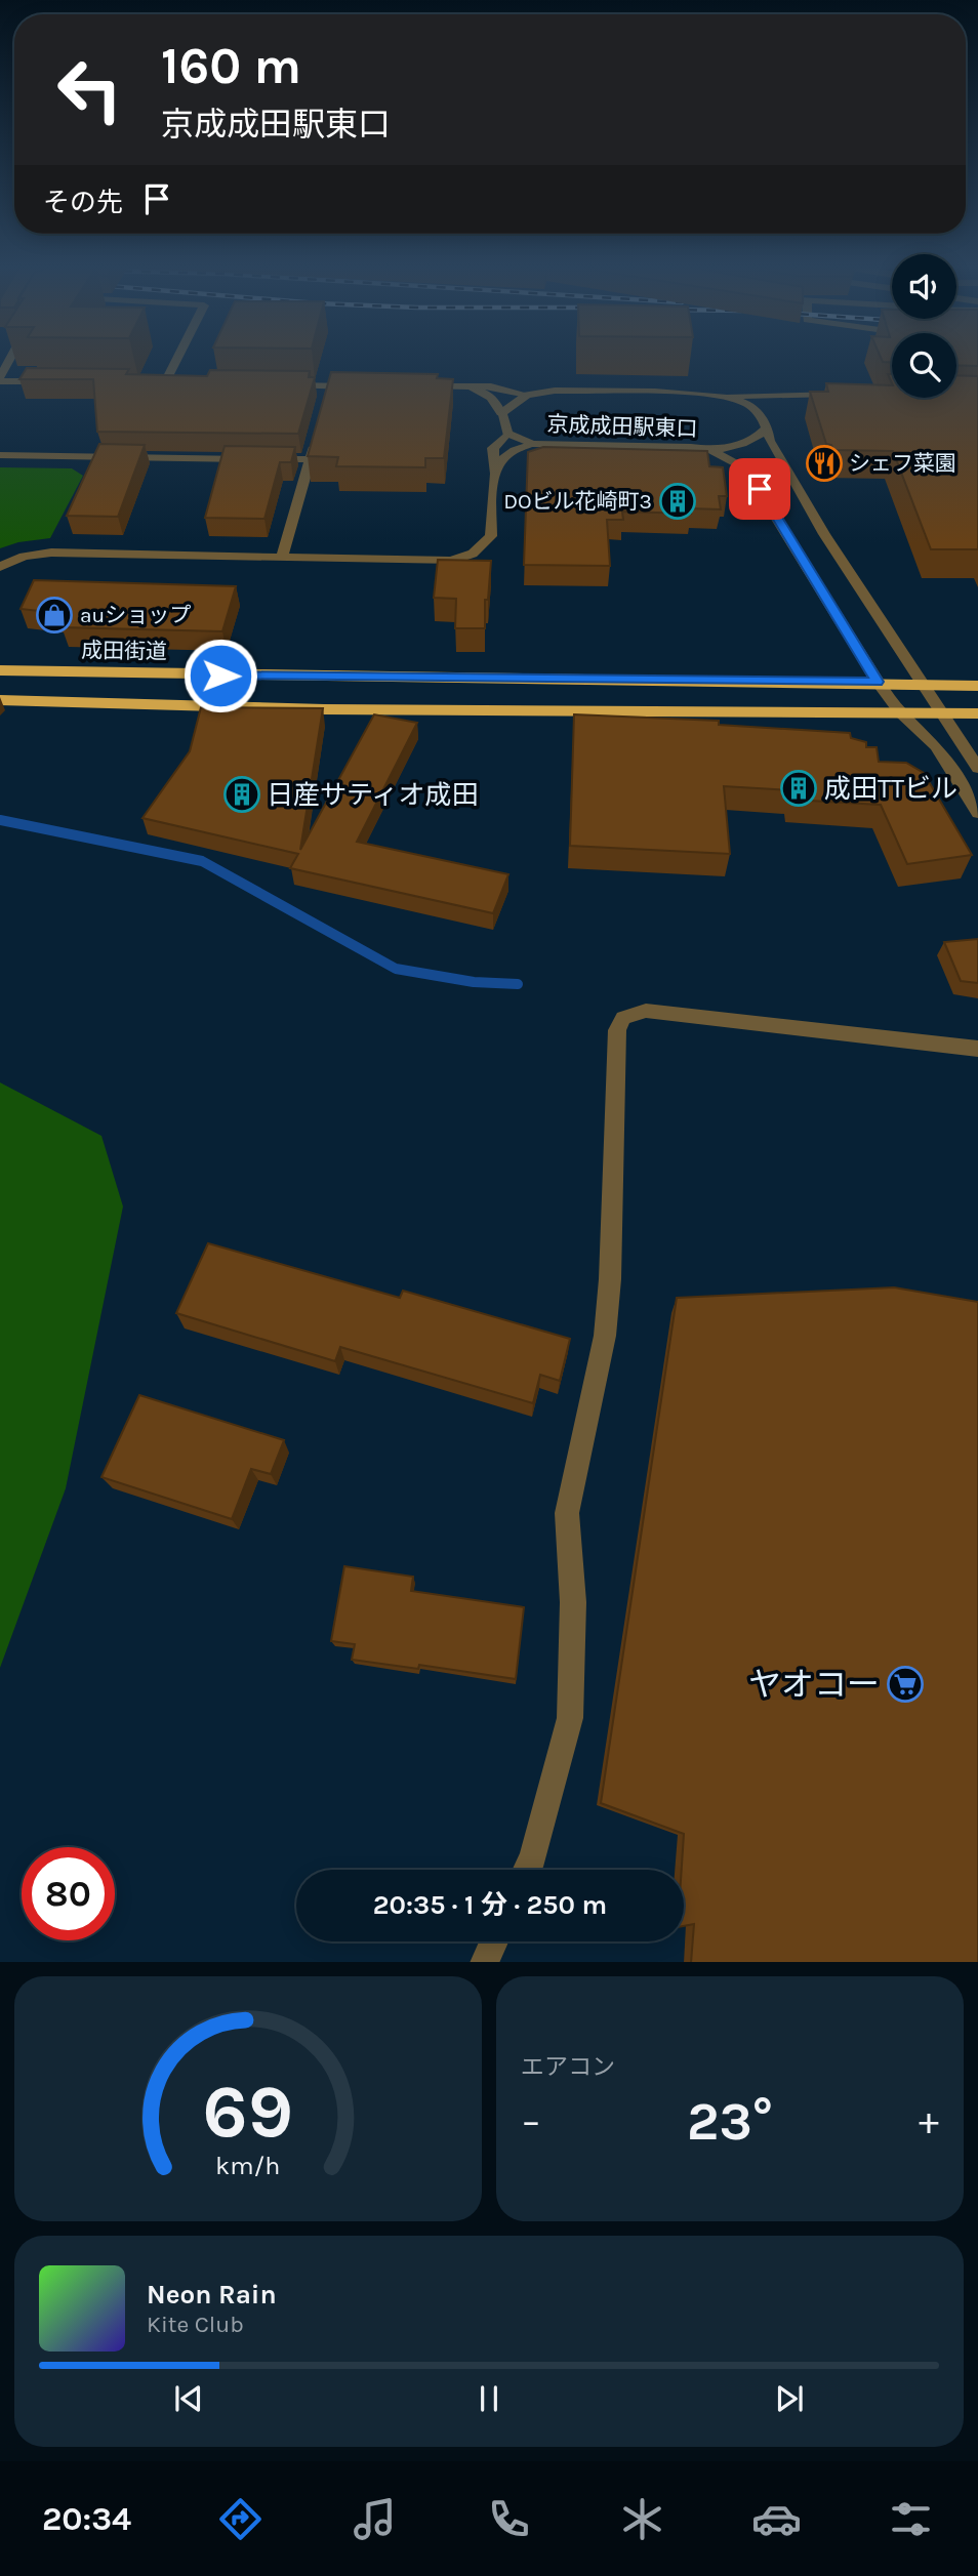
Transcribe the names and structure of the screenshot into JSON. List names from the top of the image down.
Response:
{
  "streets": {
    "highway": ["成田街道"],
    "street": ["京成成田駅東口"]
  },
  "crossings": [
    ["京成成田駅東口", "成田街道"]
  ],
  "places": {
    "restaurant": ["シェフ菜園"],
    "building": ["DOビル花崎町3", "成田TTビル", "日産サティオ成田"],
    "shop": ["auショップ"],
    "supermarket": ["ヤオコー"]
  },
  "page": {
    "turn": ["160 m", "京成成田駅東口"],
    "then": "その先",
    "limit": "80",
    "trip": "20:35 · 1 分 · 250 m",
    "tile": "エアコン",
    "heat": ["−", "23°", "+"],
    "song": ["Neon Rain", "Kite Club"],
    "tabs": "20:34",
    "gauge": ["69", "km/h"]
  }
}
